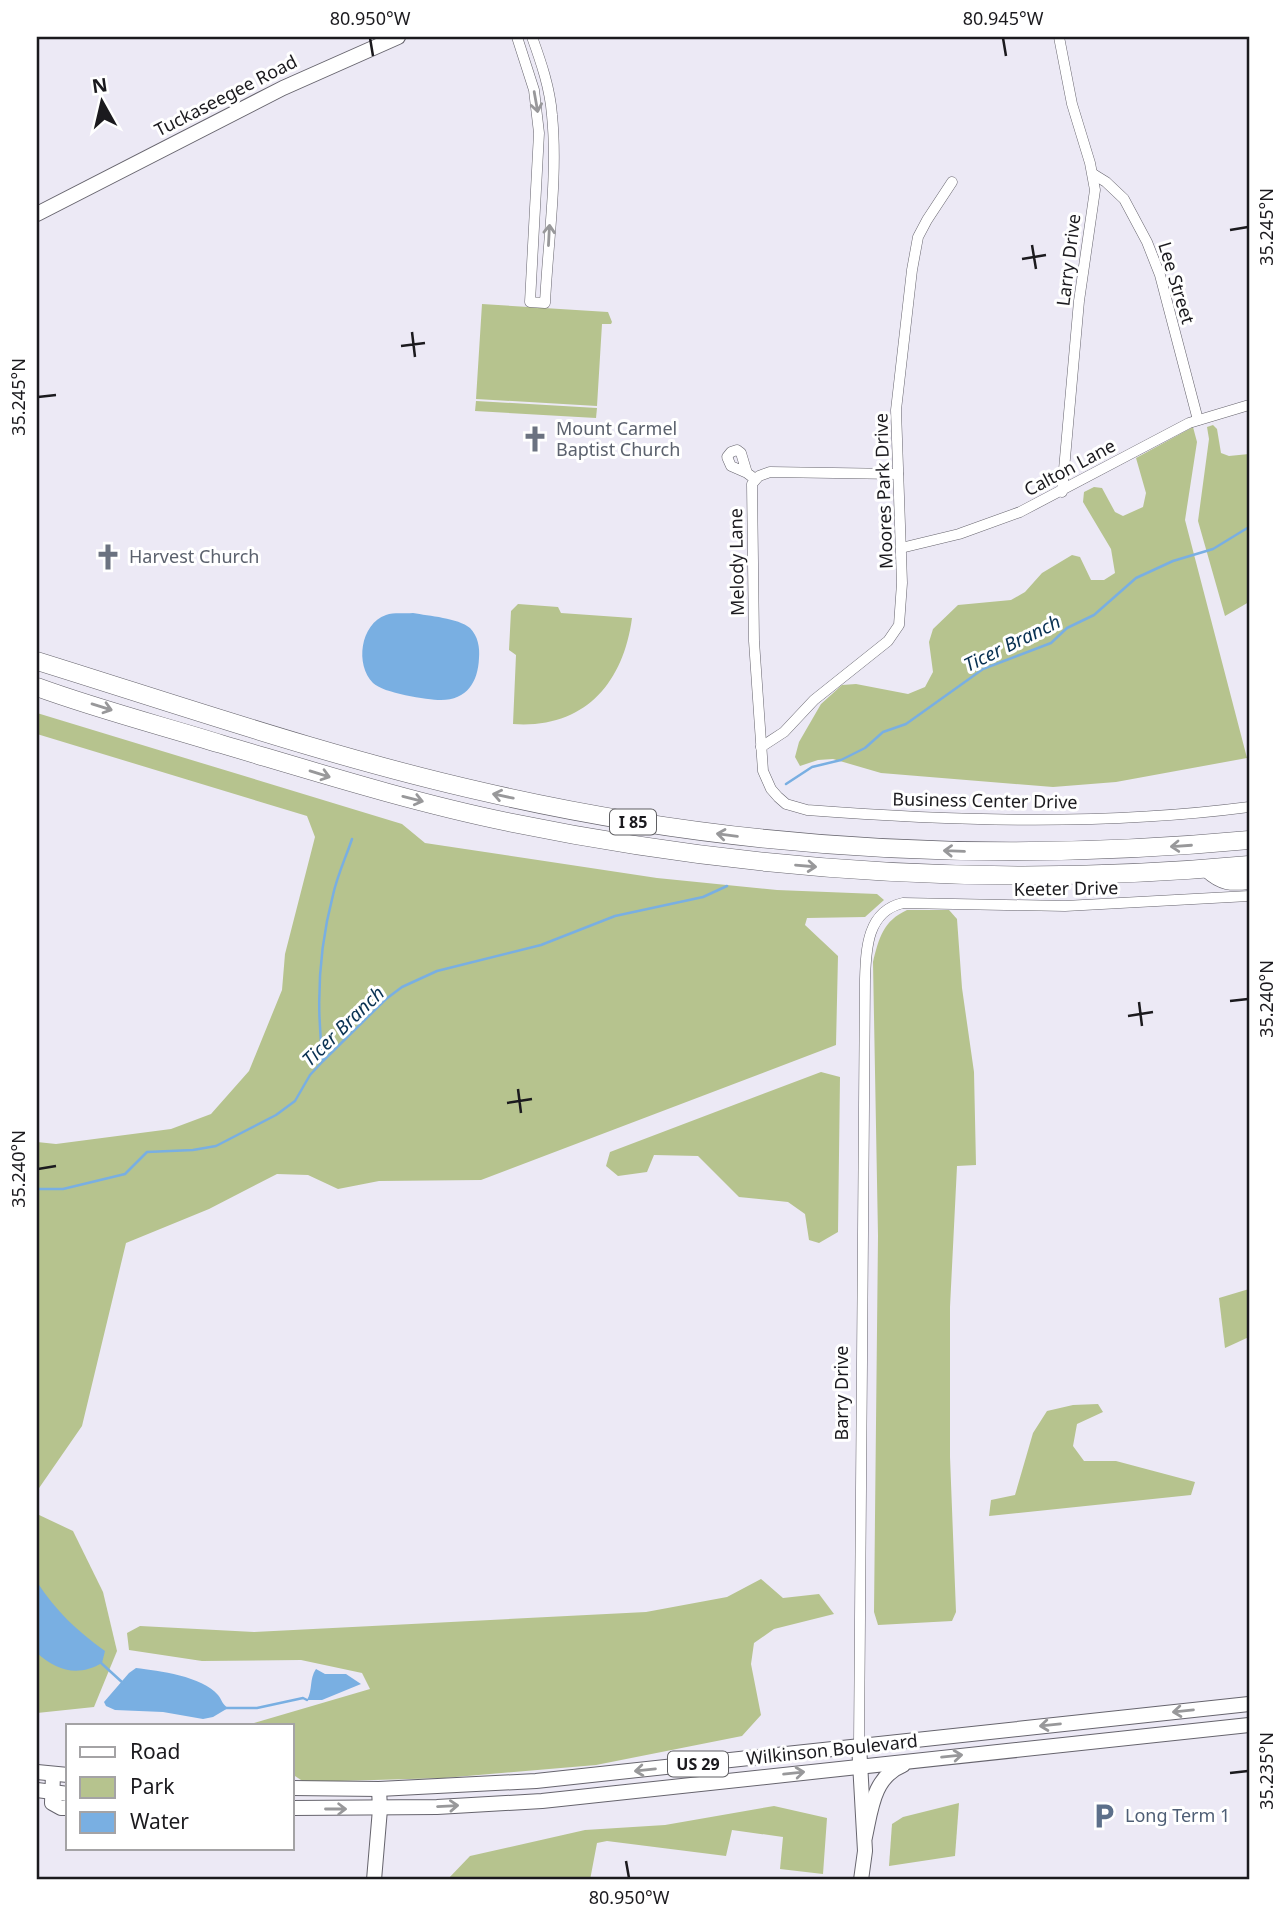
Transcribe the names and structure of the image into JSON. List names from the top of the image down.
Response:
{
  "streets": {
    "highway": ["I 85"],
    "main road": [
      "Tuckaseegee Road",
      "Barry Drive",
      "Wilkinson Boulevard",
      "US 29"
    ],
    "street": [
      "Larry Drive",
      "Lee Street",
      "Calton Lane",
      "Moores Park Drive",
      "Melody Lane",
      "Business Center Drive",
      "Keeter Drive"
    ]
  },
  "crossings": [
    ["Larry Drive", "Lee Street"],
    ["Larry Drive", "Calton Lane"],
    ["Lee Street", "Calton Lane"],
    ["Calton Lane", "Moores Park Drive"],
    ["Moores Park Drive", "Melody Lane"],
    ["Moores Park Drive", "Business Center Drive"],
    ["Melody Lane", "Business Center Drive"],
    ["Keeter Drive", "Barry Drive"],
    ["Barry Drive", "Wilkinson Boulevard"]
  ],
  "water": ["Ticer Branch"],
  "places": {
    "church": ["Mount Carmel Baptist Church", "Harvest Church"],
    "parking": ["Long Term 1"]
  },
  "legend": ["Road", "Park", "Water"],
  "north": "top",
  "coordinates": [
    "80.950°W",
    "80.945°W",
    "35.245°N",
    "35.240°N",
    "35.235°N"
  ]
}
